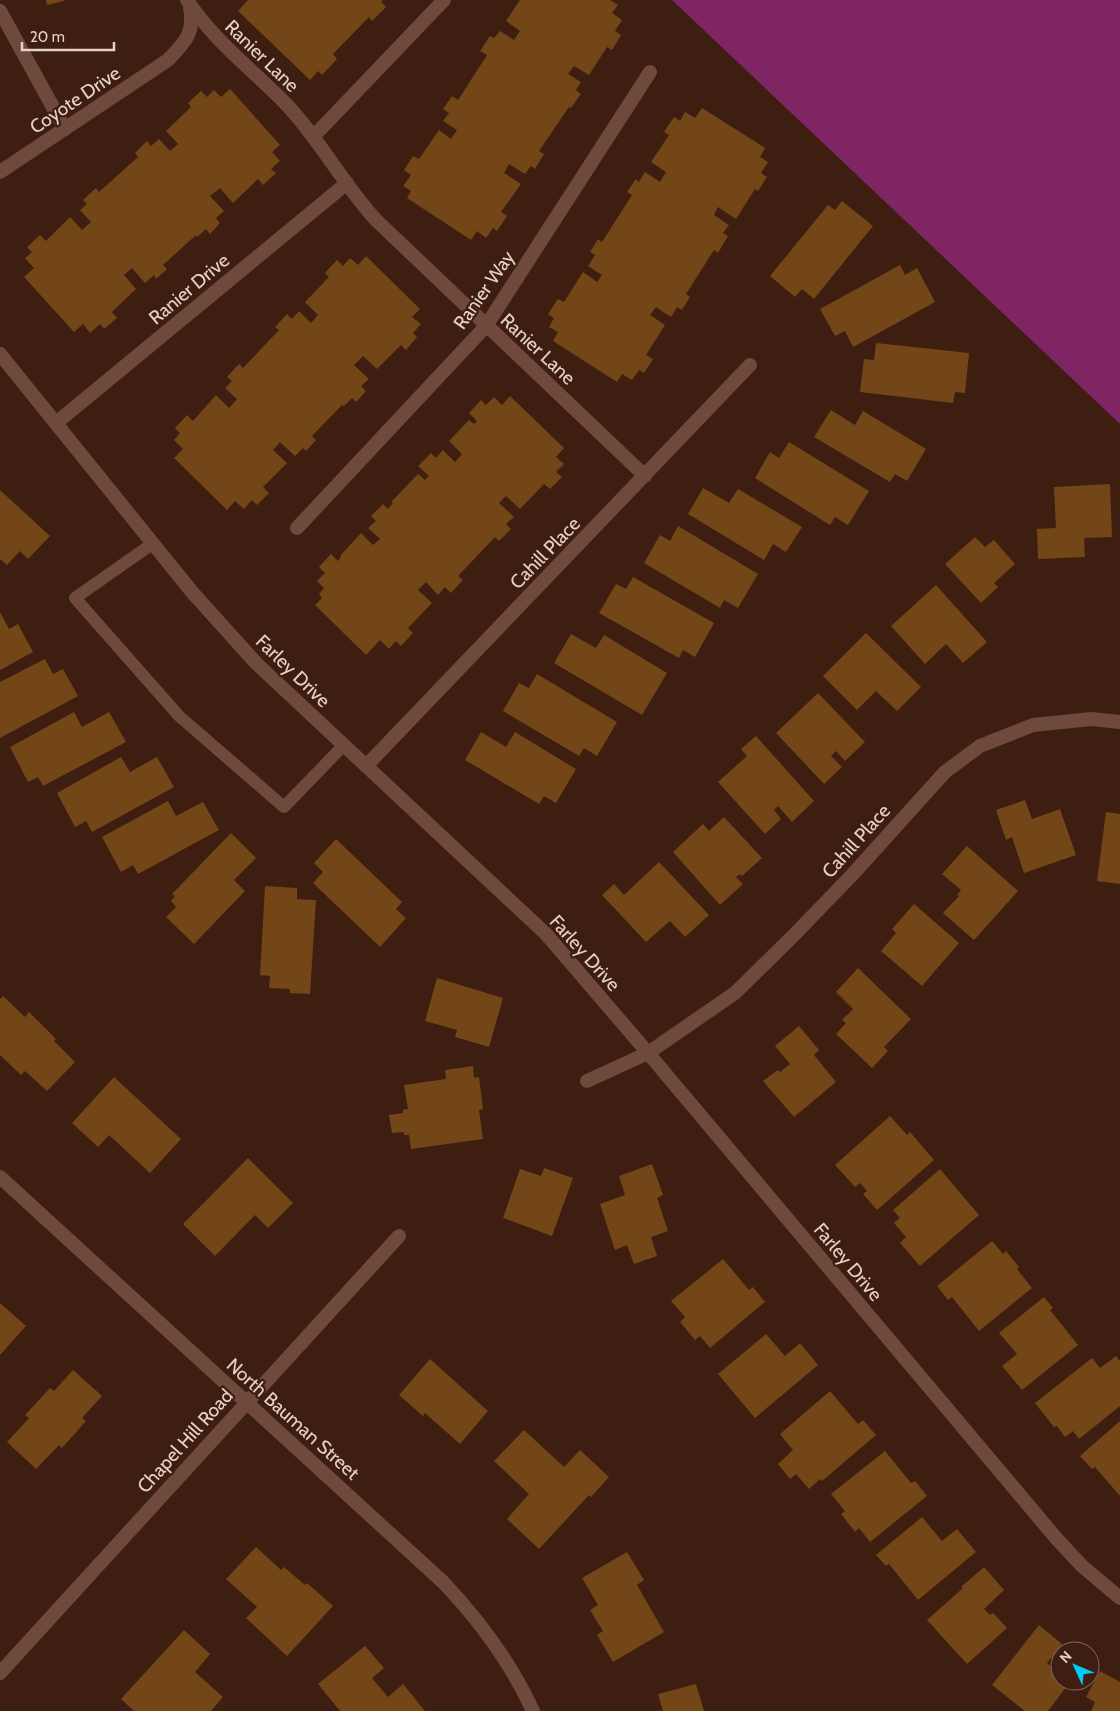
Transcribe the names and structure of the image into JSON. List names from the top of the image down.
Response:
{
  "streets": {
    "street": [
      "Ranier Lane",
      "Coyote Drive",
      "Ranier Drive",
      "Ranier Way",
      "Cahill Place",
      "Farley Drive",
      "North Bauman Street",
      "Chapel Hill Road"
    ]
  },
  "crossings": [
    ["Ranier Lane", "Coyote Drive"],
    ["Ranier Lane", "Ranier Drive"],
    ["Ranier Lane", "Ranier Way"],
    ["Ranier Lane", "Cahill Place"],
    ["Ranier Drive", "Farley Drive"],
    ["Cahill Place", "Farley Drive"],
    ["North Bauman Street", "Chapel Hill Road"]
  ],
  "scale_bar": "20 m",
  "north": "top left"
}
